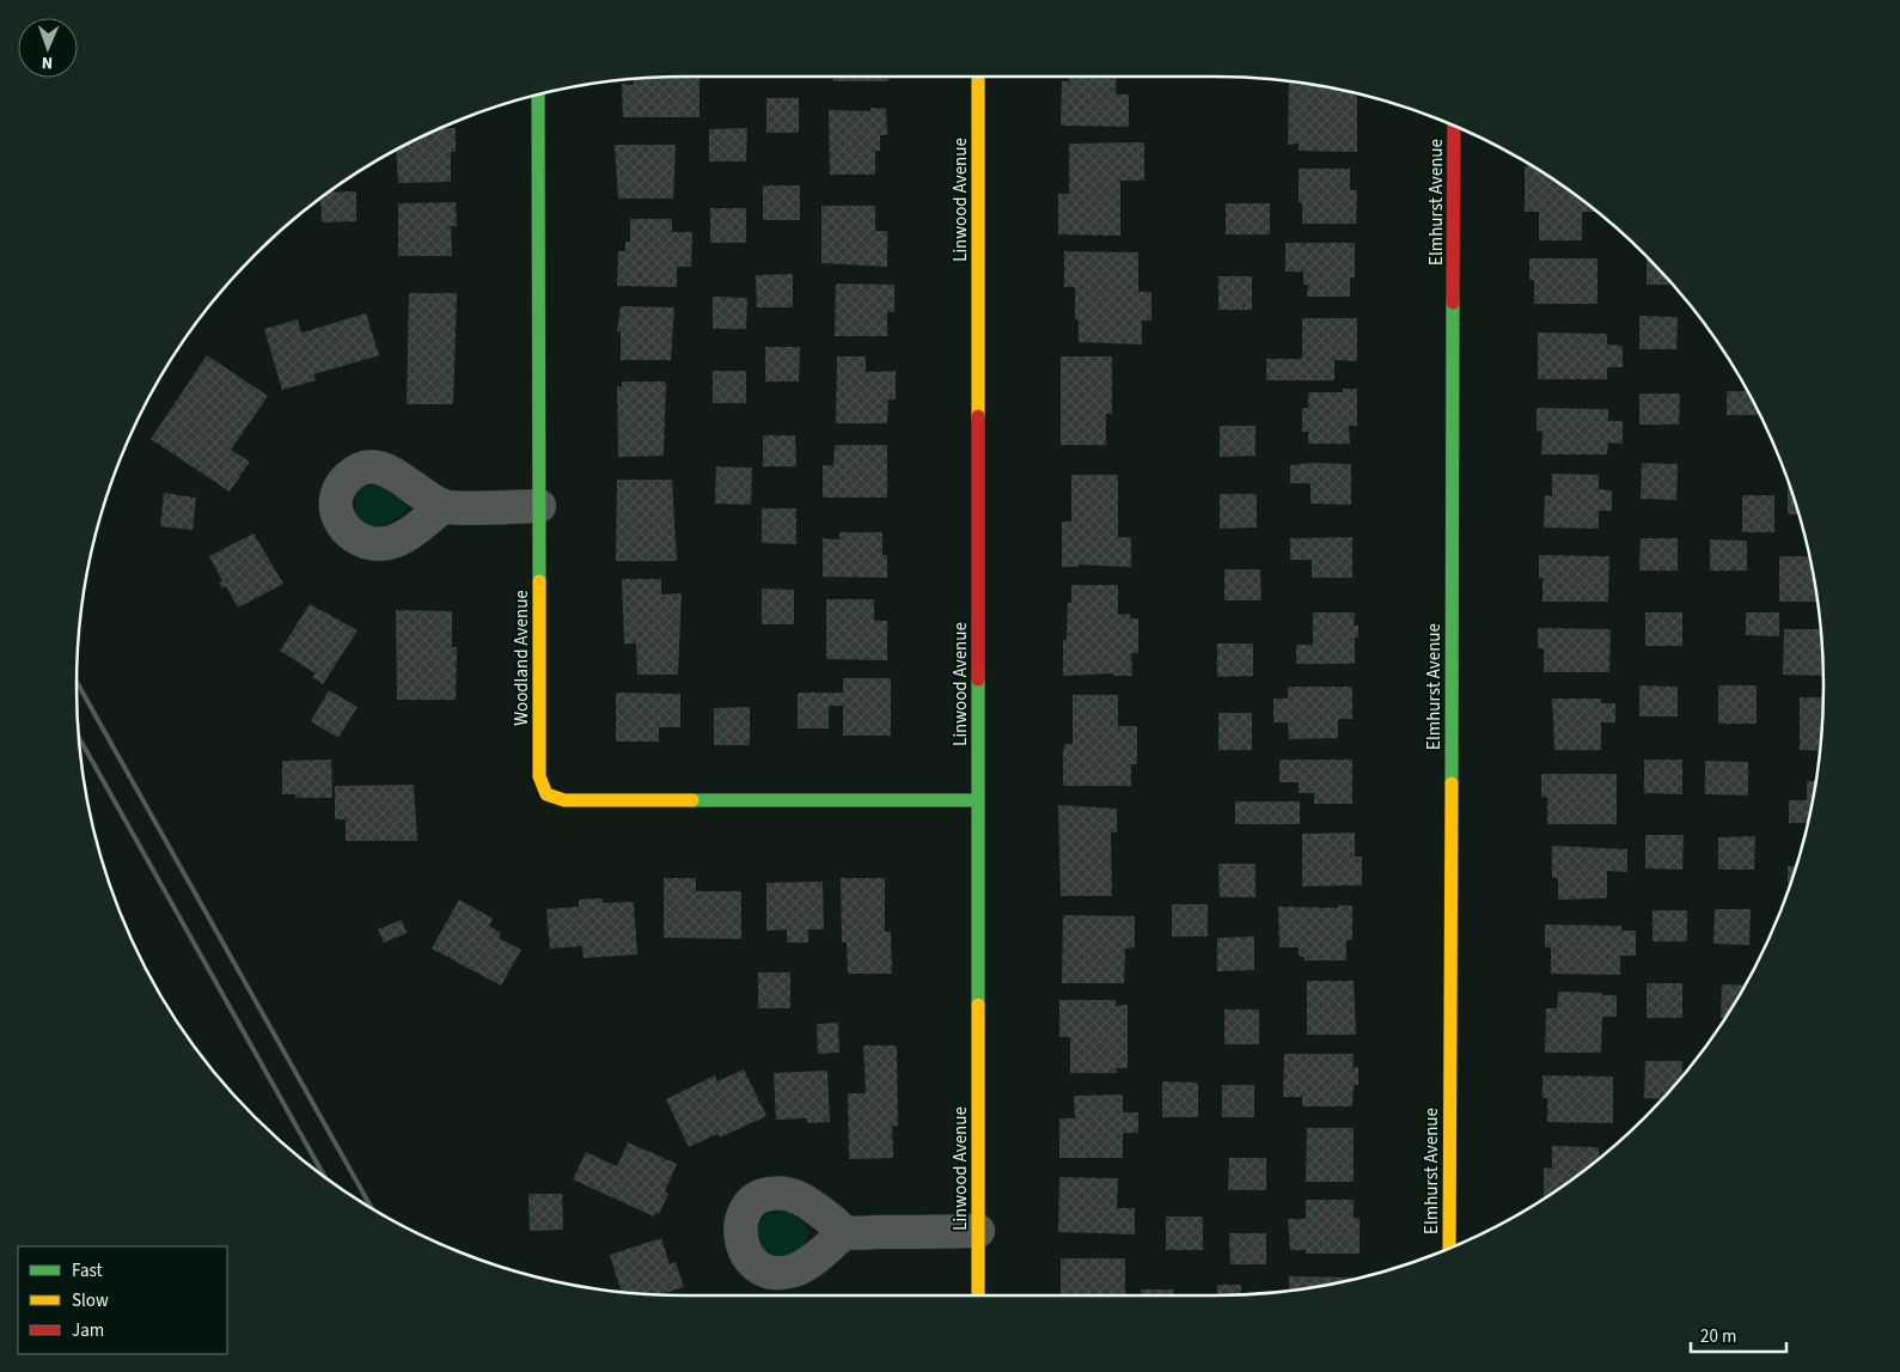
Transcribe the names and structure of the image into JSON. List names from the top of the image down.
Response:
{
  "streets": {
    "street": ["Linwood Avenue", "Elmhurst Avenue", "Woodland Avenue"]
  },
  "crossings": [
    ["Linwood Avenue", "Woodland Avenue"]
  ],
  "legend": ["Fast", "Slow", "Jam"],
  "scale_bar": "20 m",
  "north": "bottom"
}
